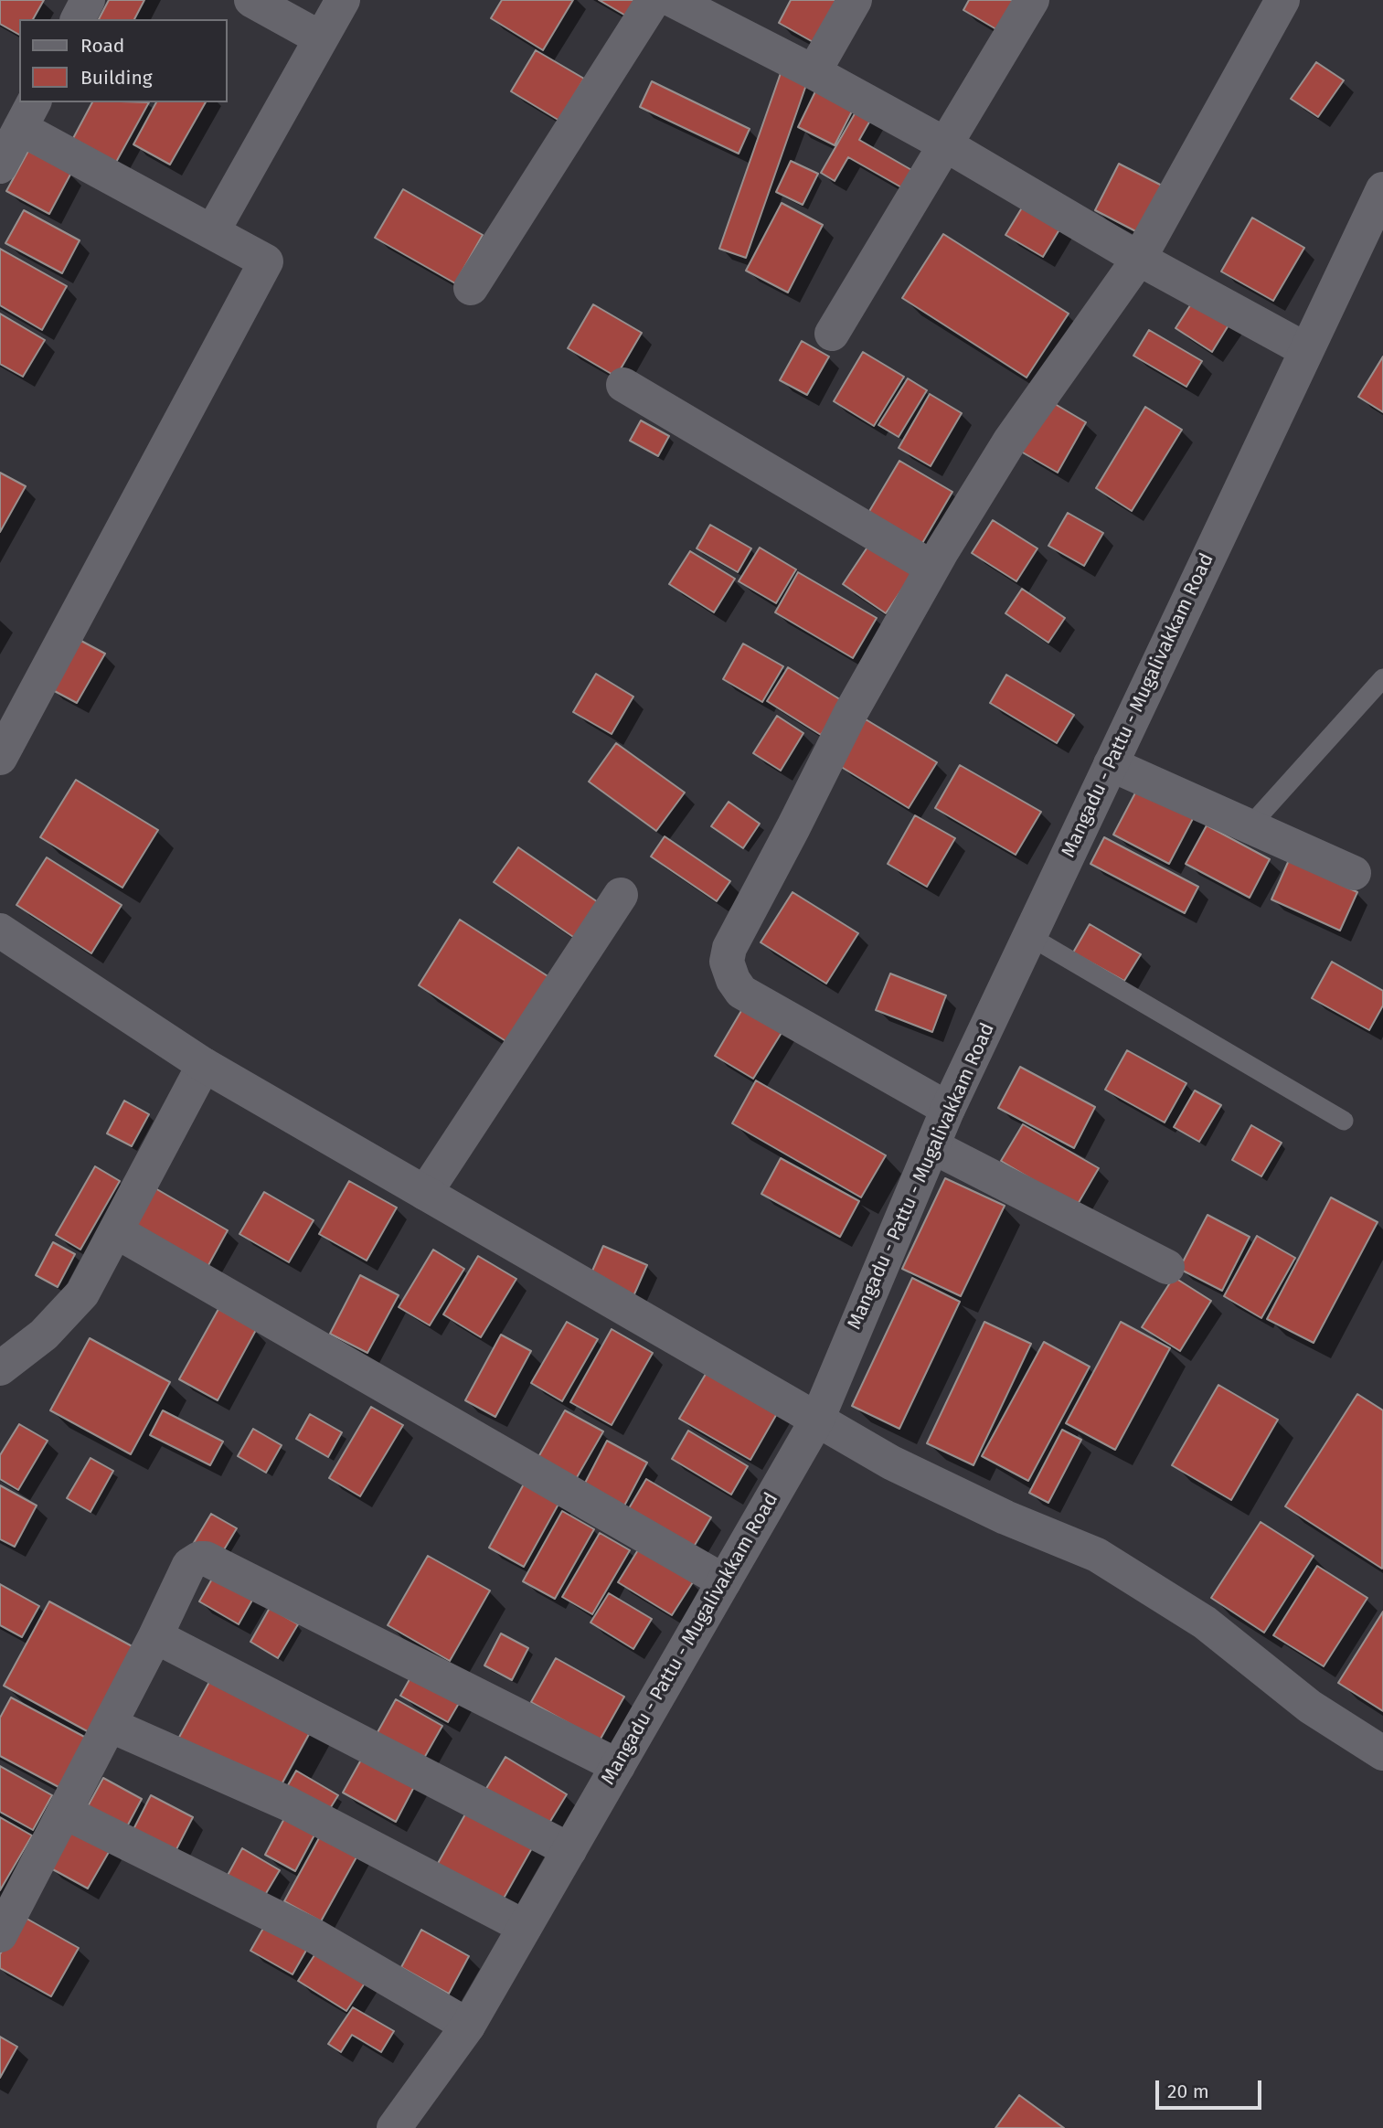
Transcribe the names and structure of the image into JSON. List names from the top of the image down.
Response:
{
  "streets": {
    "street": ["Mangadu - Pattu - Mugalivakkam Road"]
  },
  "legend": ["Road", "Building"],
  "scale_bar": "20 m"
}
